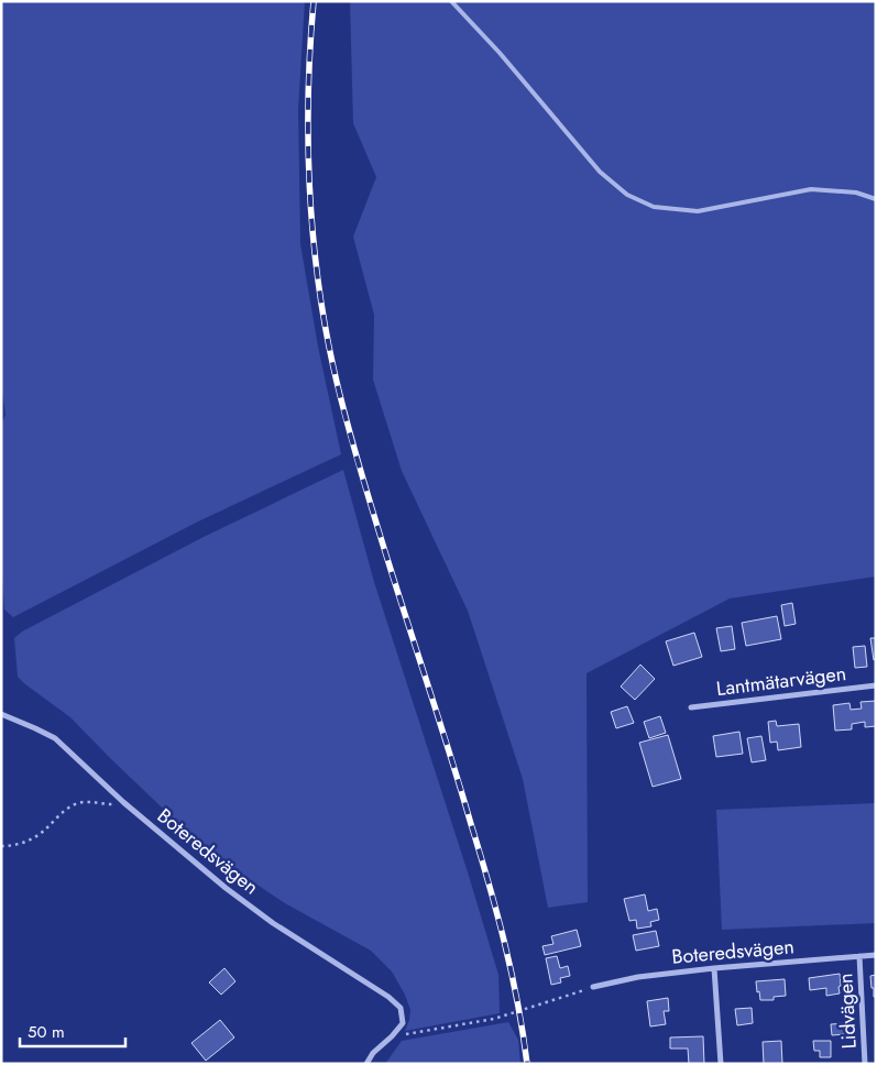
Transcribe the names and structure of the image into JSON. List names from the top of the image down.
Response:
{
  "streets": {
    "street": ["Lantmätarvägen", "Boteredsvägen", "Lidvägen"]
  },
  "crossings": [
    ["Boteredsvägen", "Lidvägen"]
  ],
  "scale_bar": "50 m"
}
